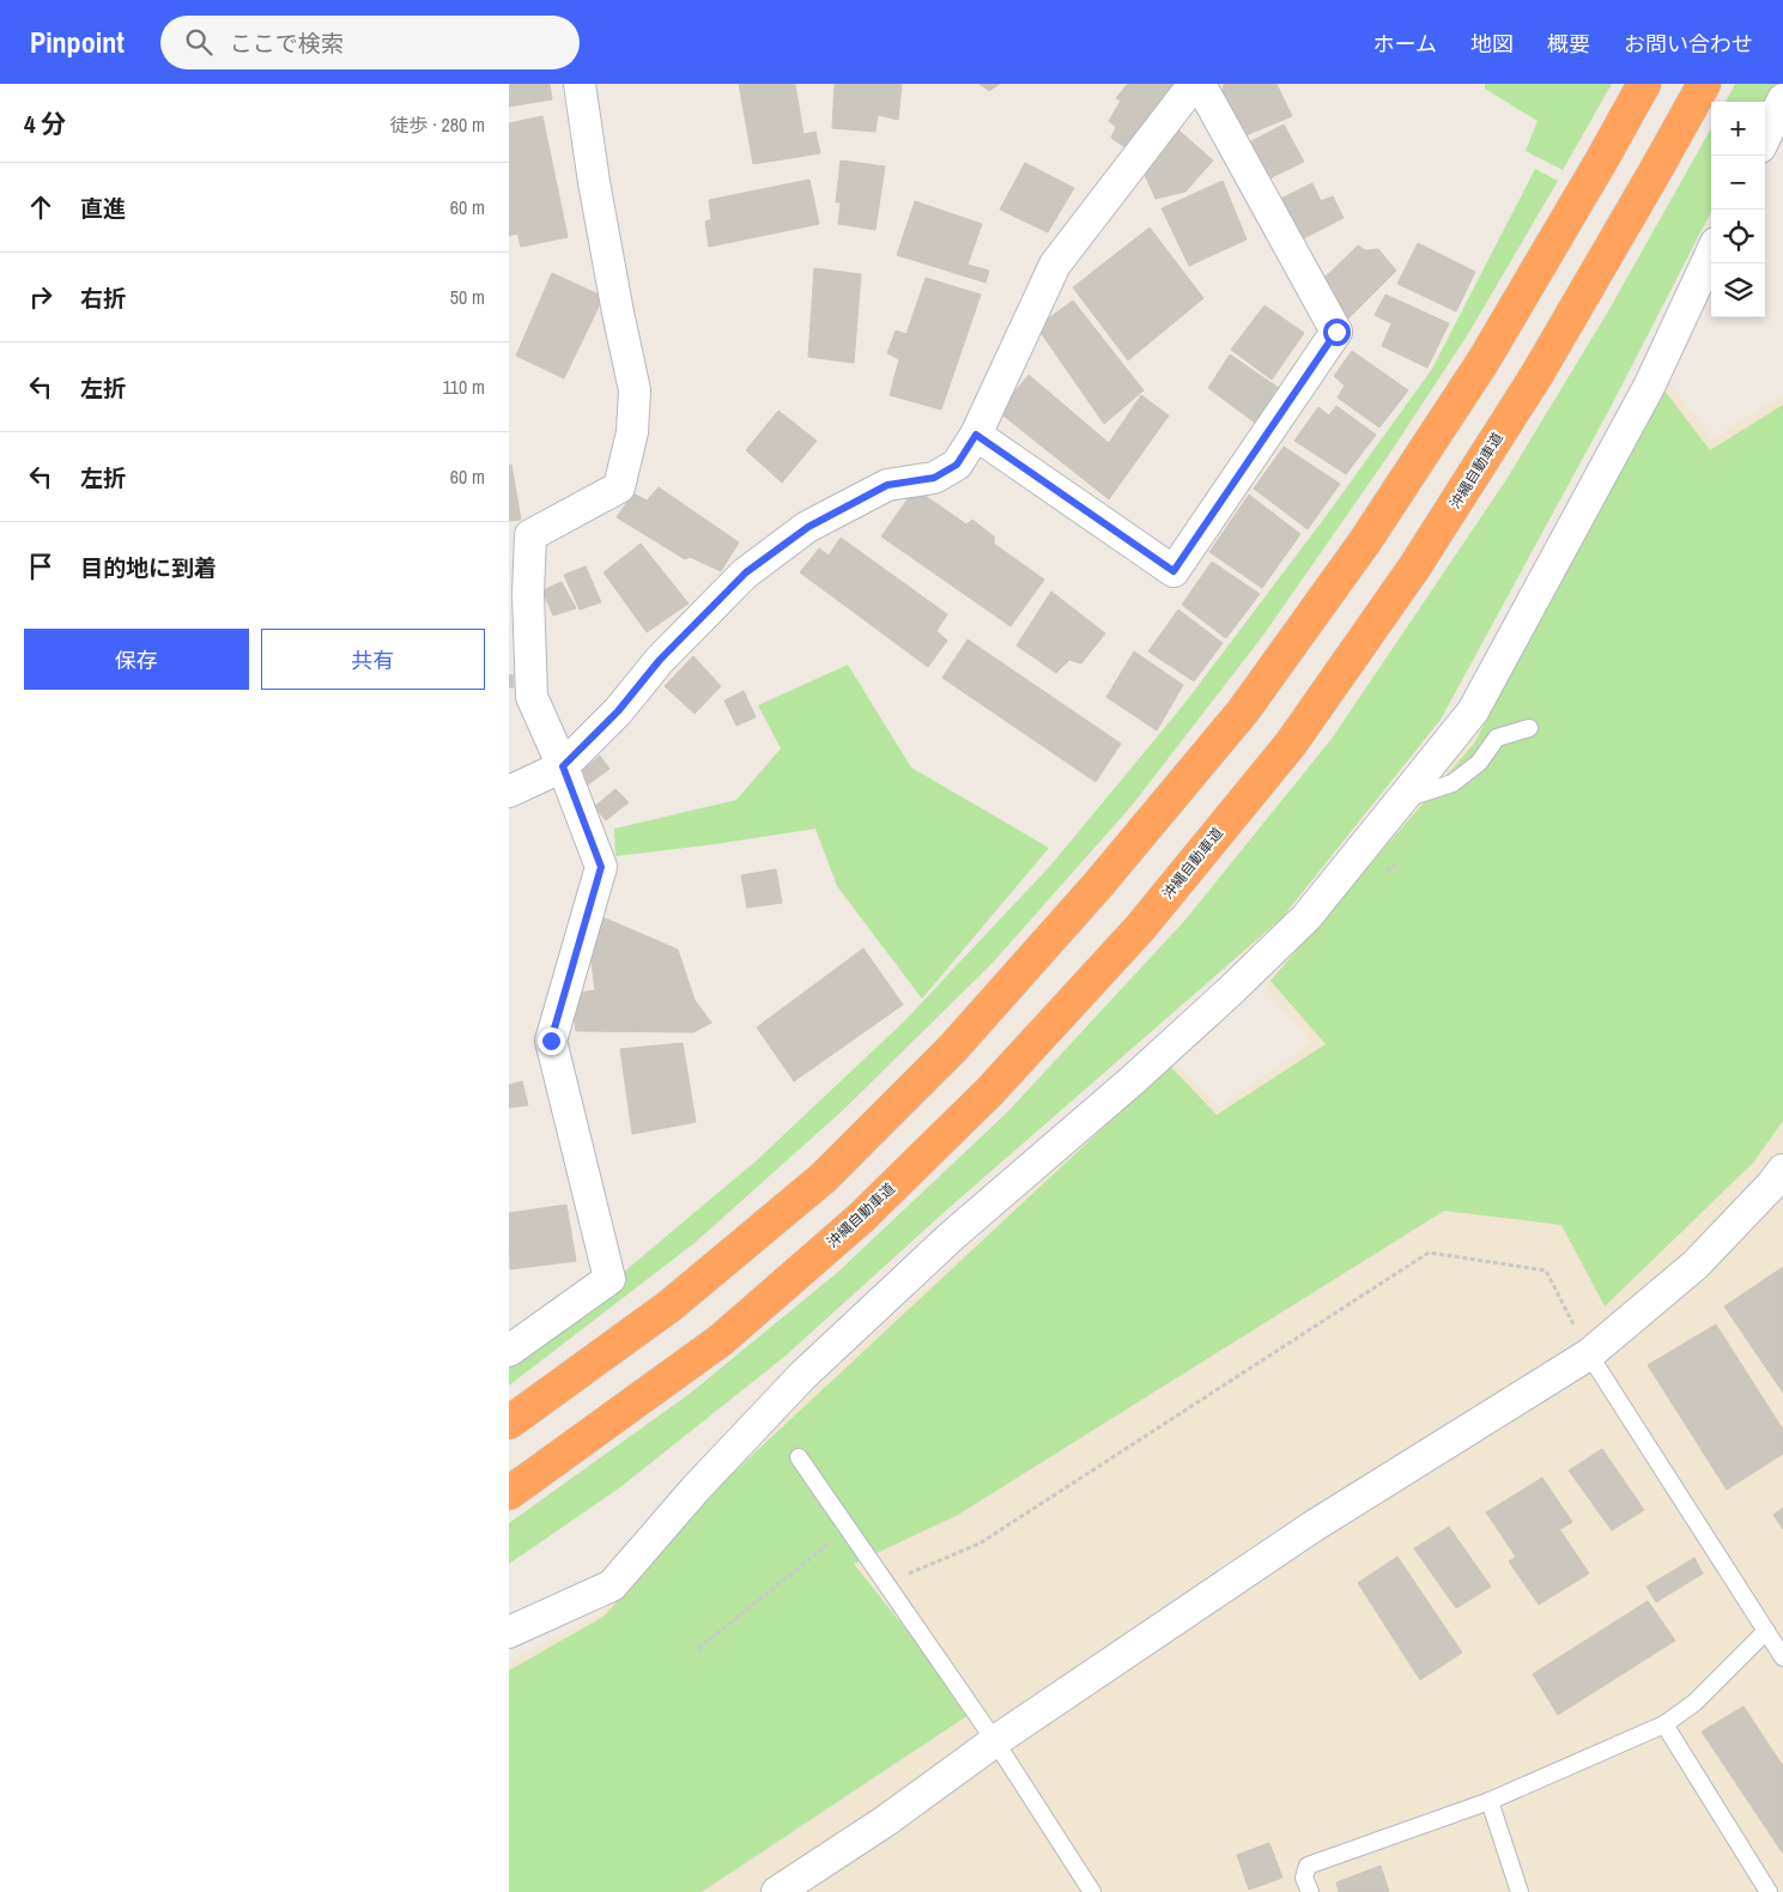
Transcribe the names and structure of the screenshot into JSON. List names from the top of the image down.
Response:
{
  "streets": {
    "highway": ["沖縄自動車道"]
  },
  "page": {
    "header": "Pinpoint",
    "search": "ここで検索",
    "nav": [
      "ホーム",
      "地図",
      "概要",
      "お問い合わせ"
    ],
    "heading": ["4 分", "徒歩 · 280 m"],
    "map_buttons": ["+", "−"],
    "list": [
      ["直進", "60 m"],
      ["右折", "50 m"],
      ["左折", "110 m"],
      ["左折", "60 m"],
      "目的地に到着"
    ],
    "buttons": ["保存", "共有"]
  }
}
